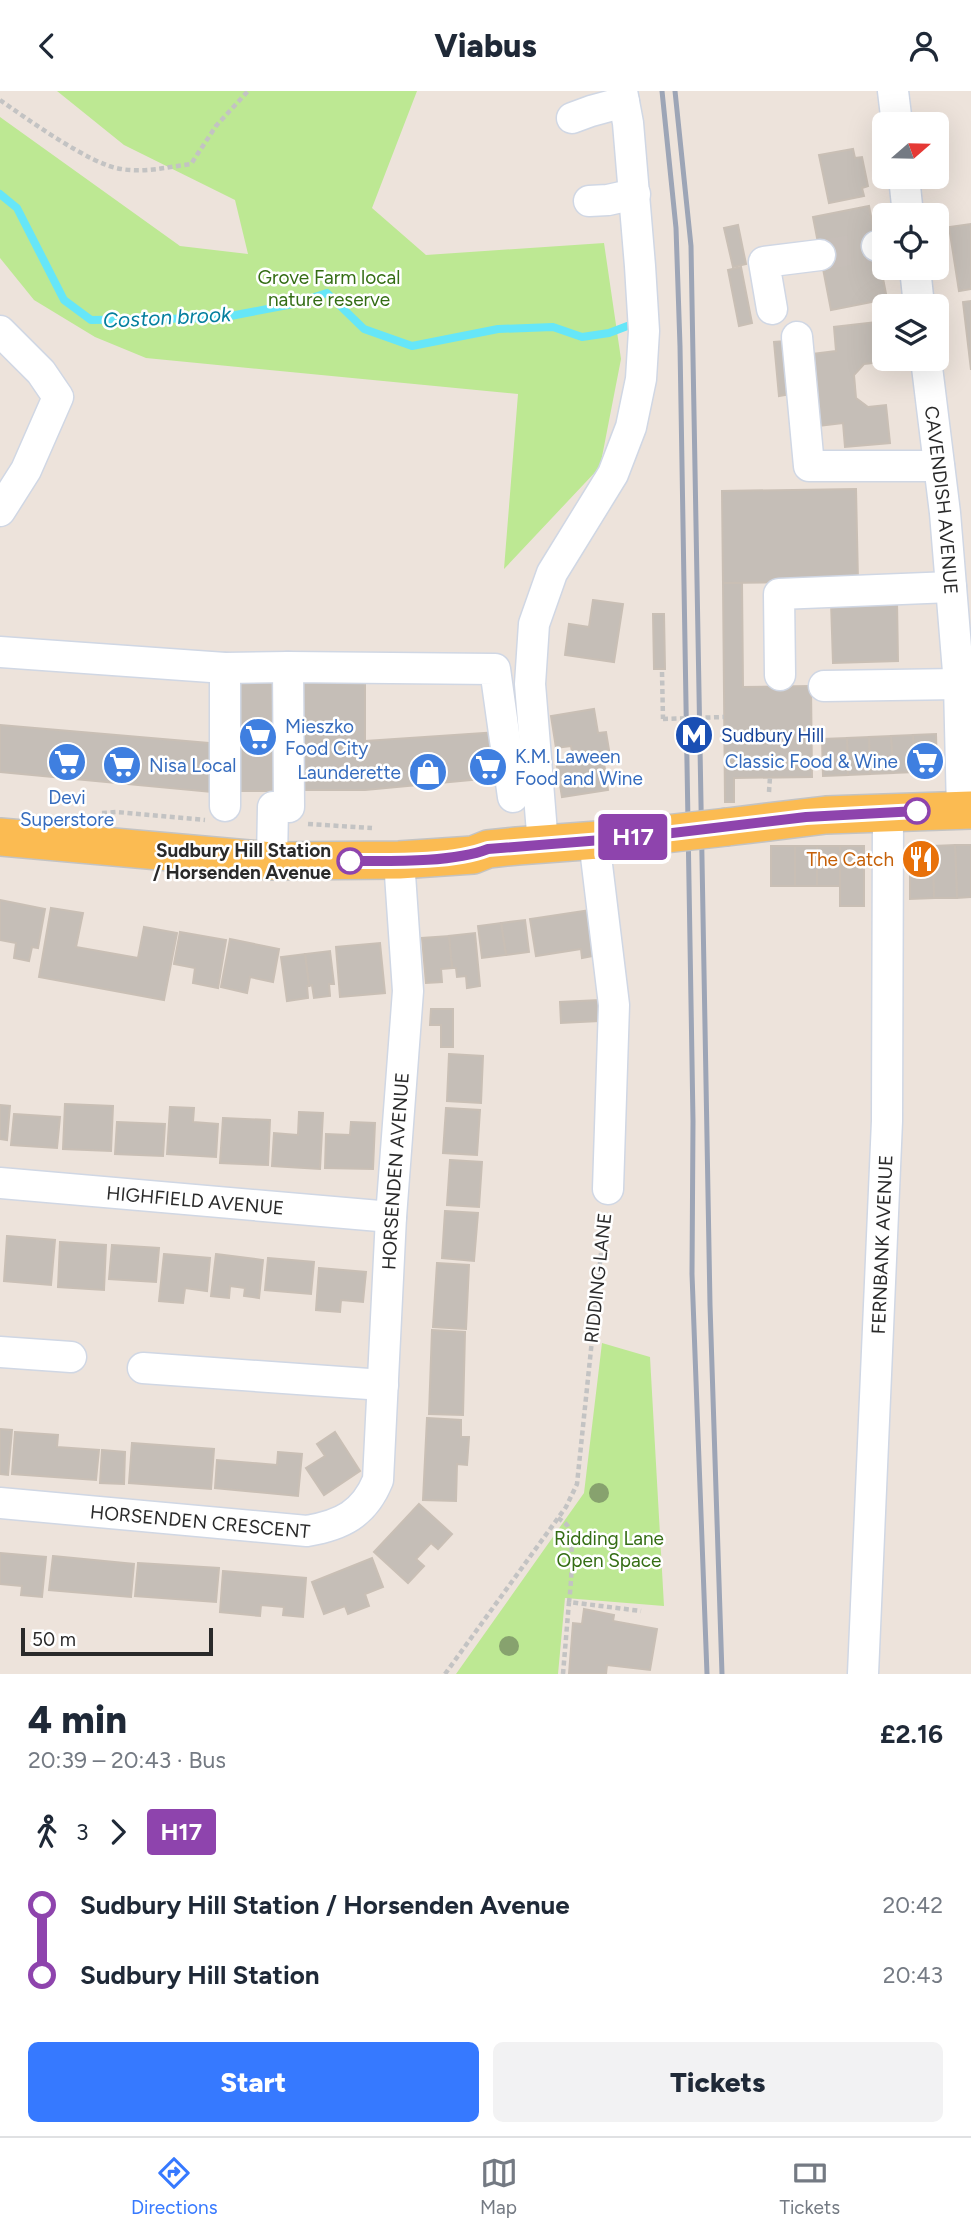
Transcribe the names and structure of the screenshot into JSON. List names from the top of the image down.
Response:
{
  "streets": {
    "street": [
      "CAVENDISH AVENUE",
      "HORSENDEN AVENUE",
      "HIGHFIELD AVENUE",
      "FERNBANK AVENUE",
      "RIDDING LANE",
      "HORSENDEN CRESCENT"
    ]
  },
  "crossings": [
    ["HORSENDEN AVENUE", "HIGHFIELD AVENUE"],
    ["HORSENDEN AVENUE", "HORSENDEN CRESCENT"]
  ],
  "water": ["Coston brook"],
  "parks": ["Grove Farm local nature reserve", "Ridding Lane Open Space"],
  "places": {
    "metro station": ["Sudbury Hill"],
    "supermarket": [
      "Mieszko Food City",
      "Classic Food & Wine",
      "Devi Superstore",
      "Nisa Local",
      "K.M. Laween Food and Wine"
    ],
    "shop": ["Launderette"],
    "restaurant": ["The Catch"],
    "other": ["Sudbury Hill Station / Horsenden Avenue"]
  },
  "lines": ["bus line H17"],
  "scale_bar": "50 m",
  "north": "right",
  "page": {
    "header": "Viabus",
    "on_map": "H17",
    "scale": "50 m",
    "heading": ["4 min", "20:39 – 20:43 · Bus", "£2.16"],
    "legs": ["3", "H17"],
    "list": [
      {
        "name": "Sudbury Hill Station / Horsenden Avenue",
        "value": "20:42"
      },
      {
        "name": "Sudbury Hill Station",
        "value": "20:43"
      }
    ],
    "buttons": ["Start", "Tickets"],
    "tabs": ["Directions", "Map", "Tickets"]
  }
}
